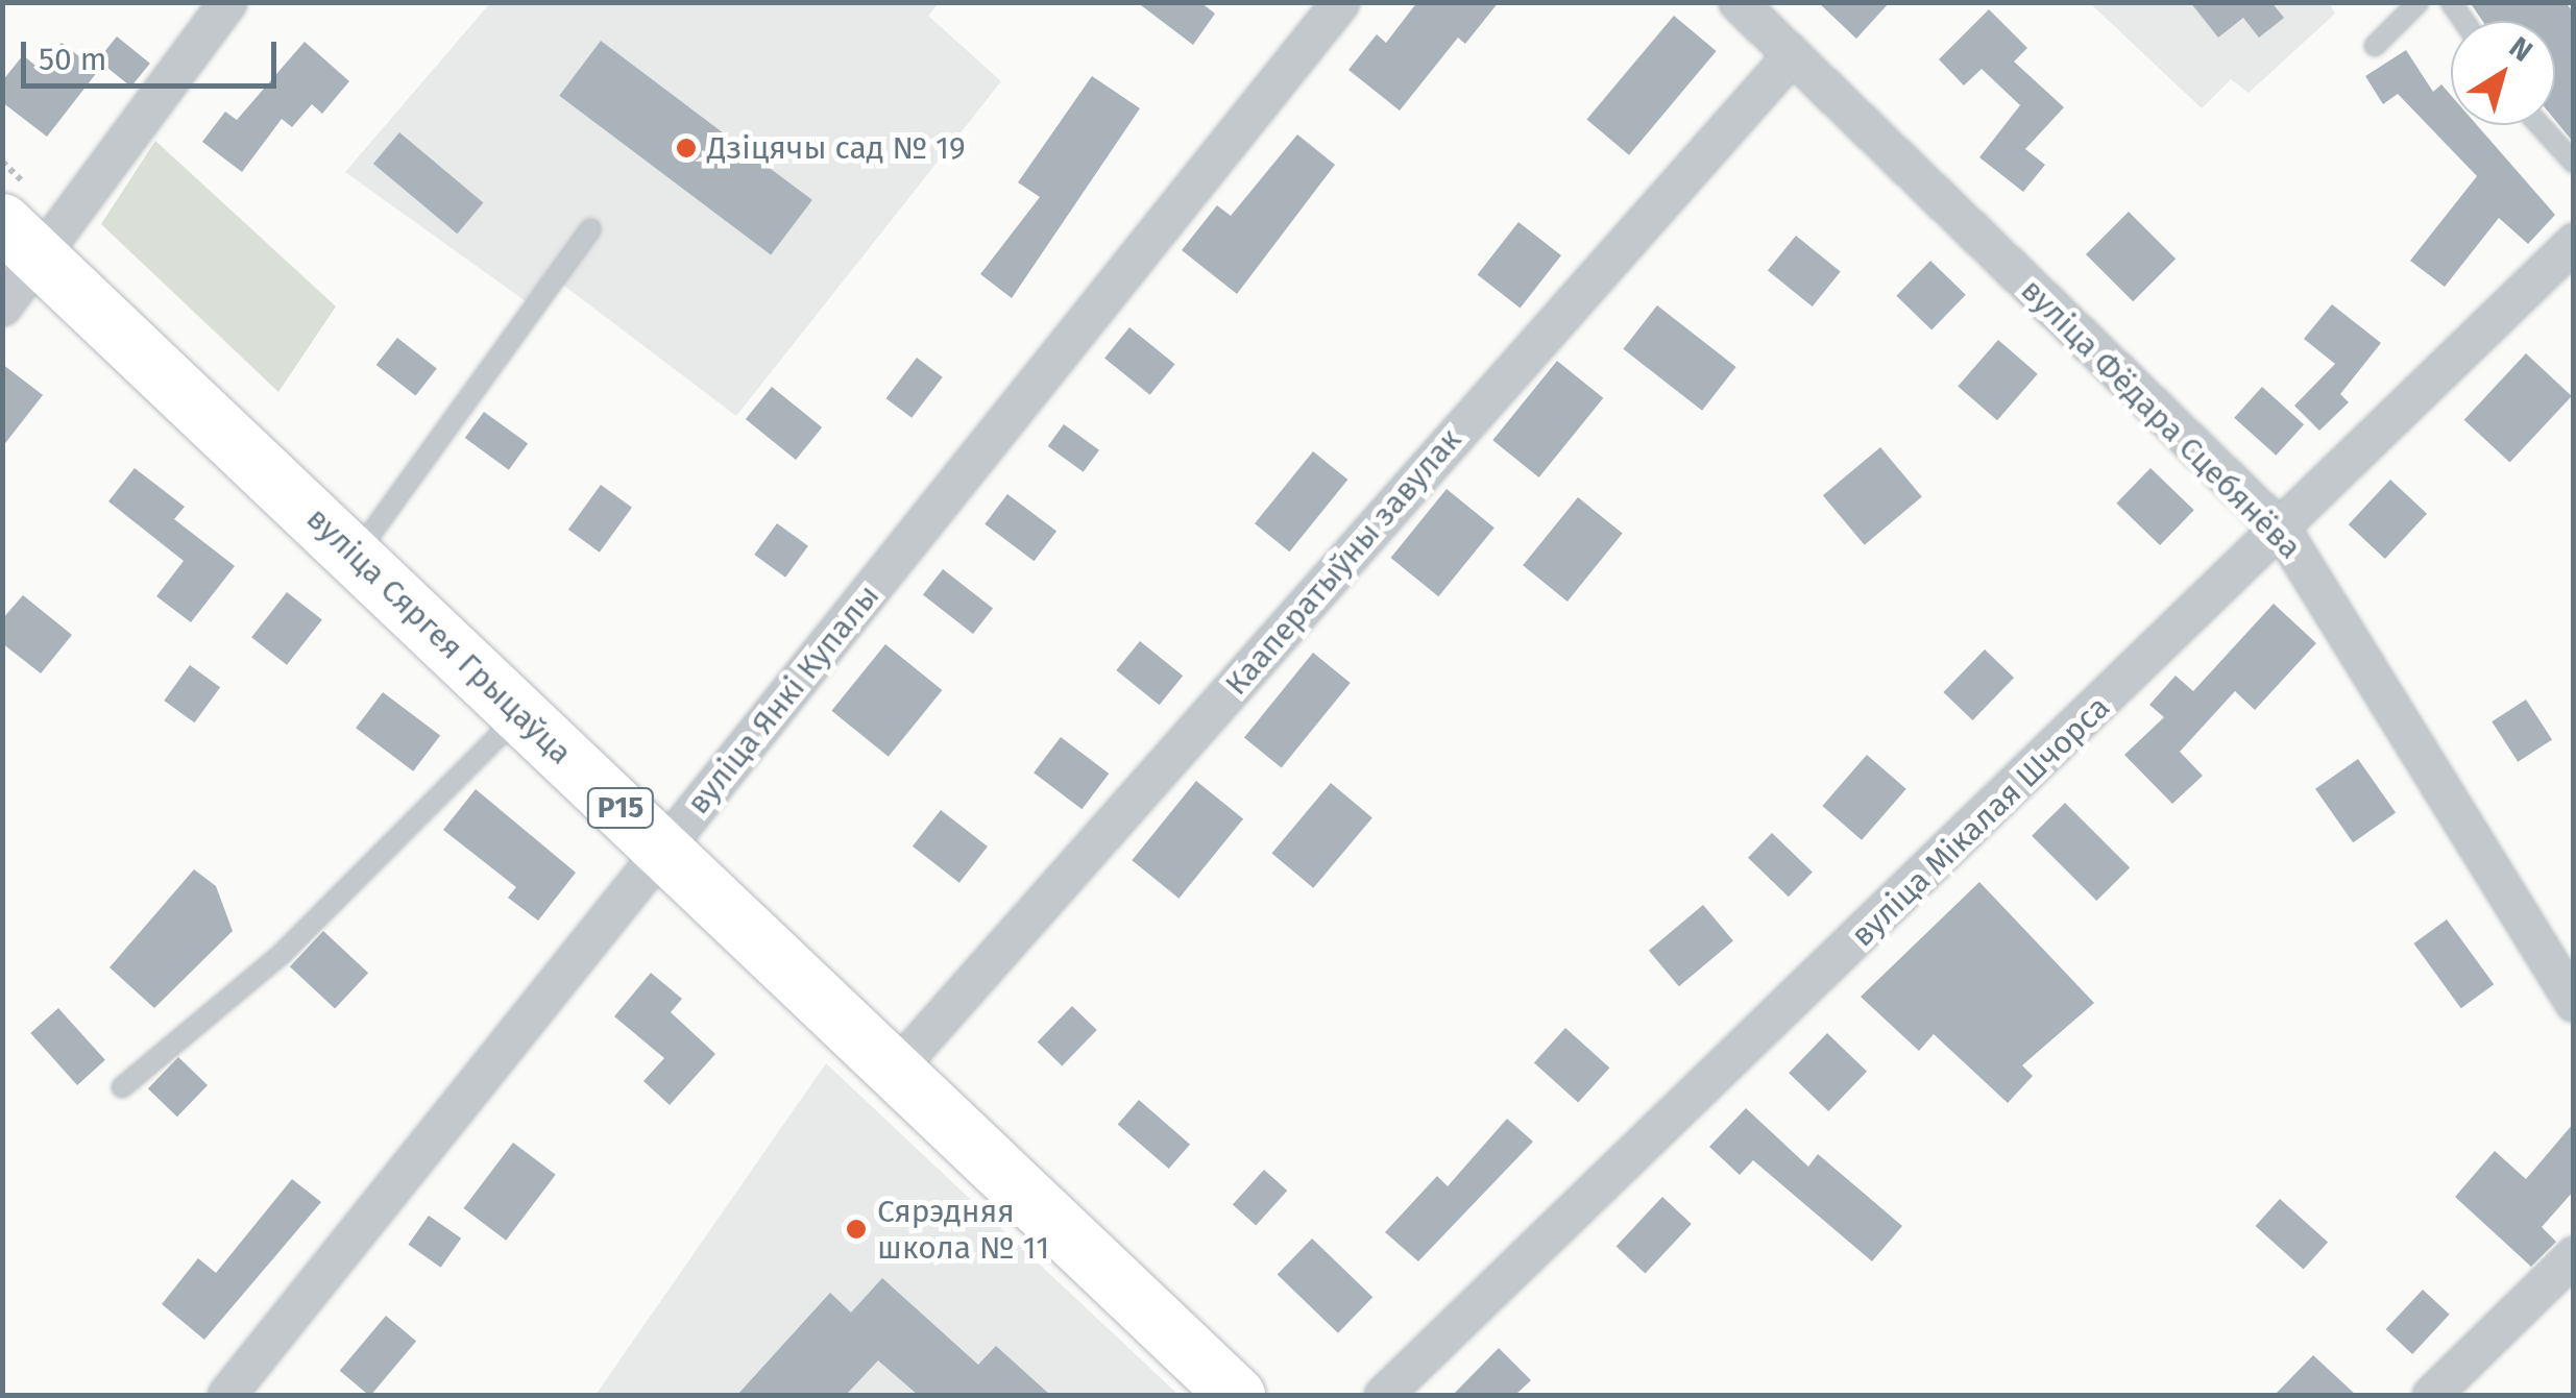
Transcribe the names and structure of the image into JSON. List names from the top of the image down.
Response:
{
  "streets": {
    "main road": ["вуліца Сяргея Грыцаўца", "Р15"],
    "street": [
      "вуліца Фёдара Сцебянёва",
      "Кааператыўны завулак",
      "вуліца Янкі Купалы",
      "вуліца Мікалая Шчорса"
    ]
  },
  "crossings": [
    ["вуліца Фёдара Сцебянёва", "Кааператыўны завулак"],
    ["вуліца Фёдара Сцебянёва", "вуліца Мікалая Шчорса"],
    ["Кааператыўны завулак", "вуліца Сяргея Грыцаўца"],
    ["вуліца Сяргея Грыцаўца", "вуліца Янкі Купалы"]
  ],
  "places": ["Дзіцячы сад № 19", "Сярэдняя школа № 11"],
  "scale_bar": "50 m",
  "north": "top right"
}
